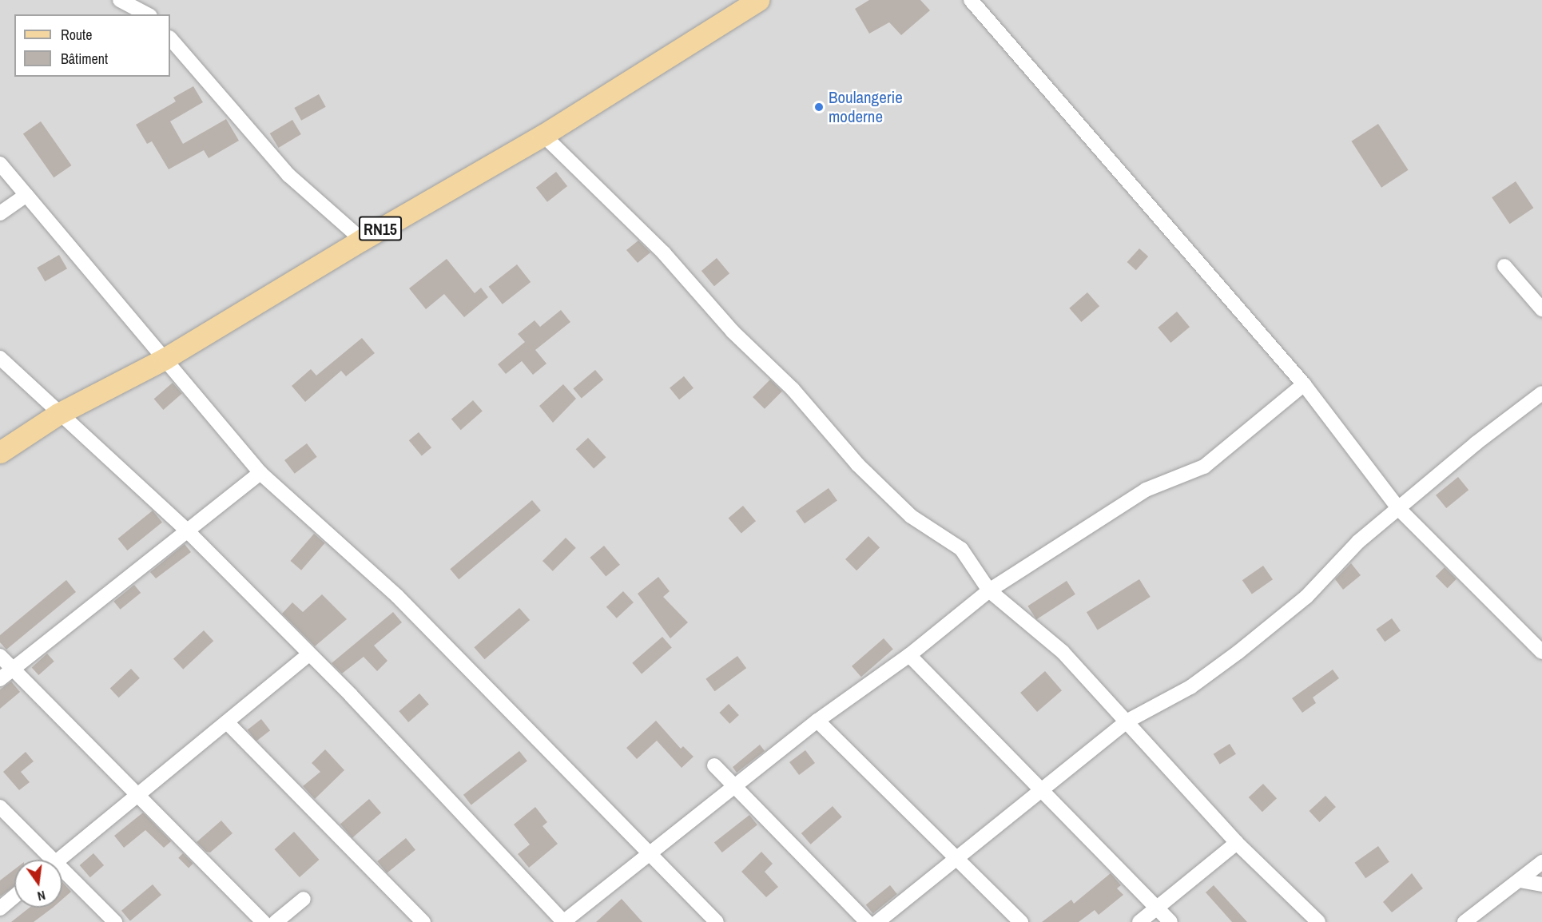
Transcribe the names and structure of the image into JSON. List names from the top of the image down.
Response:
{
  "streets": {
    "main road": ["RN15"]
  },
  "places": ["Boulangerie moderne"],
  "legend": ["Route", "Bâtiment"],
  "north": "bottom"
}
